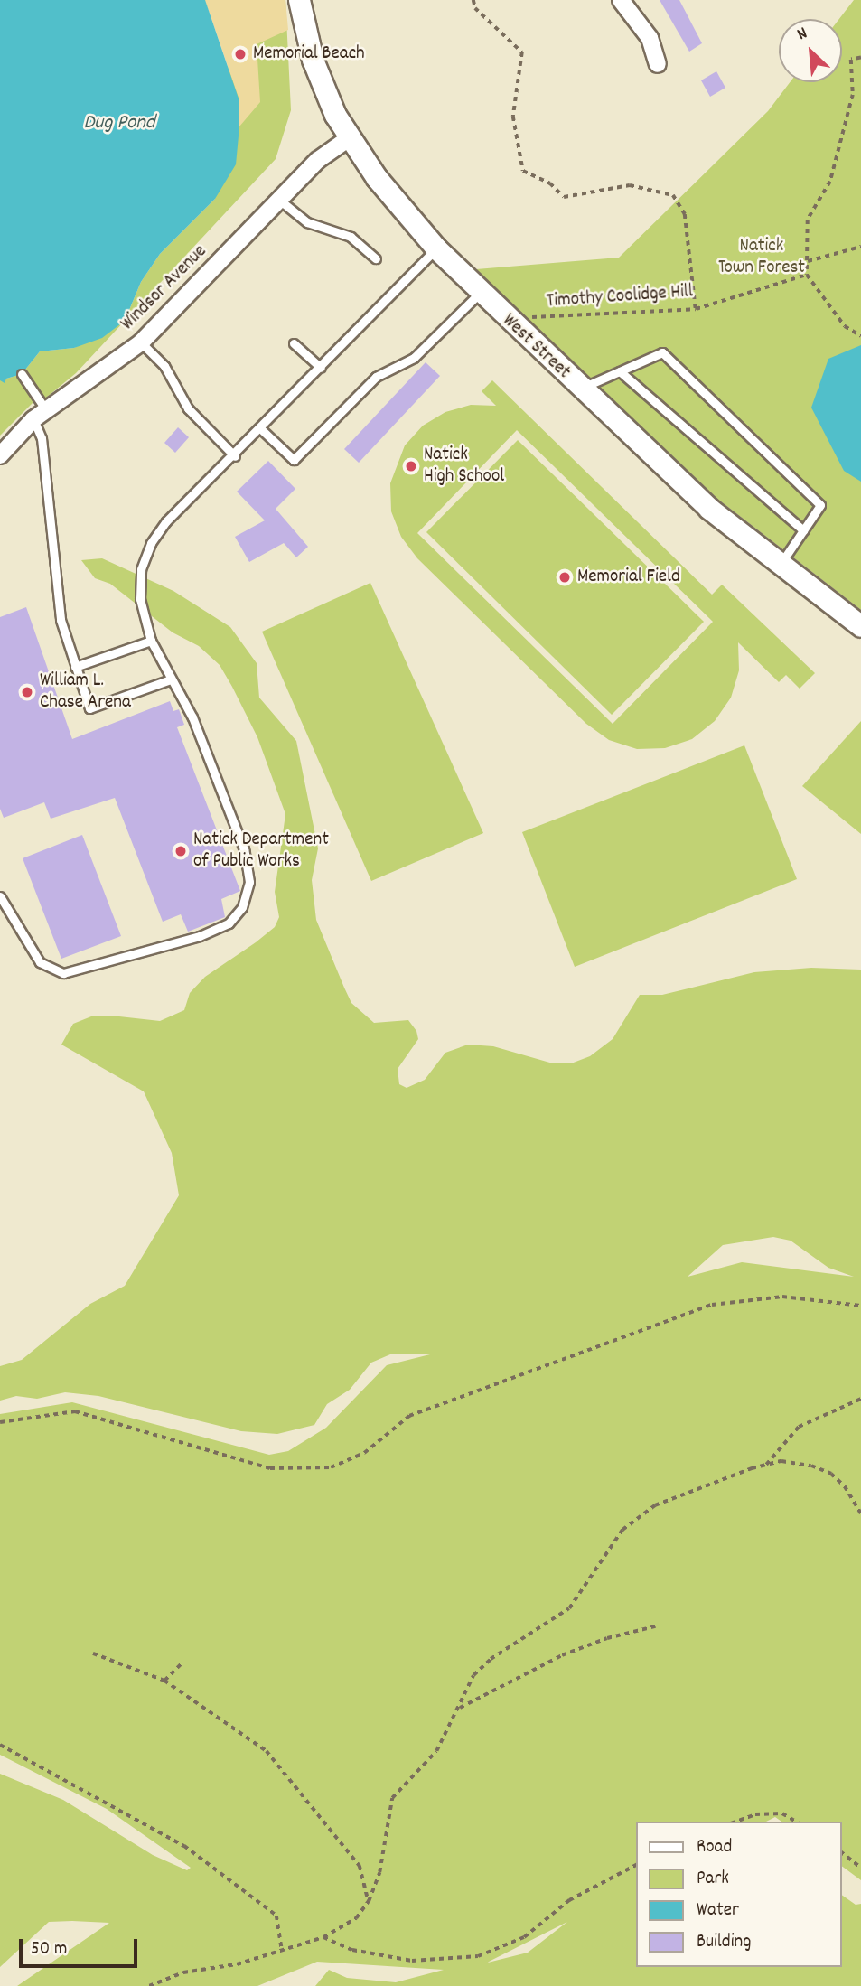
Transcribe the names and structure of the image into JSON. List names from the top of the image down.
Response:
{
  "streets": {
    "street": ["Windsor Avenue", "West Street"],
    "path": ["Timothy Coolidge Hill"]
  },
  "crossings": [
    ["Windsor Avenue", "West Street"],
    ["Timothy Coolidge Hill", "West Street"]
  ],
  "water": ["Dug Pond"],
  "parks": ["Natick Town Forest"],
  "places": [
    "Memorial Beach",
    "Natick High School",
    "Memorial Field",
    "William L. Chase Arena",
    "Natick Department of Public Works"
  ],
  "legend": [
    "Road",
    "Park",
    "Water",
    "Building"
  ],
  "scale_bar": "50 m",
  "north": "top left"
}
